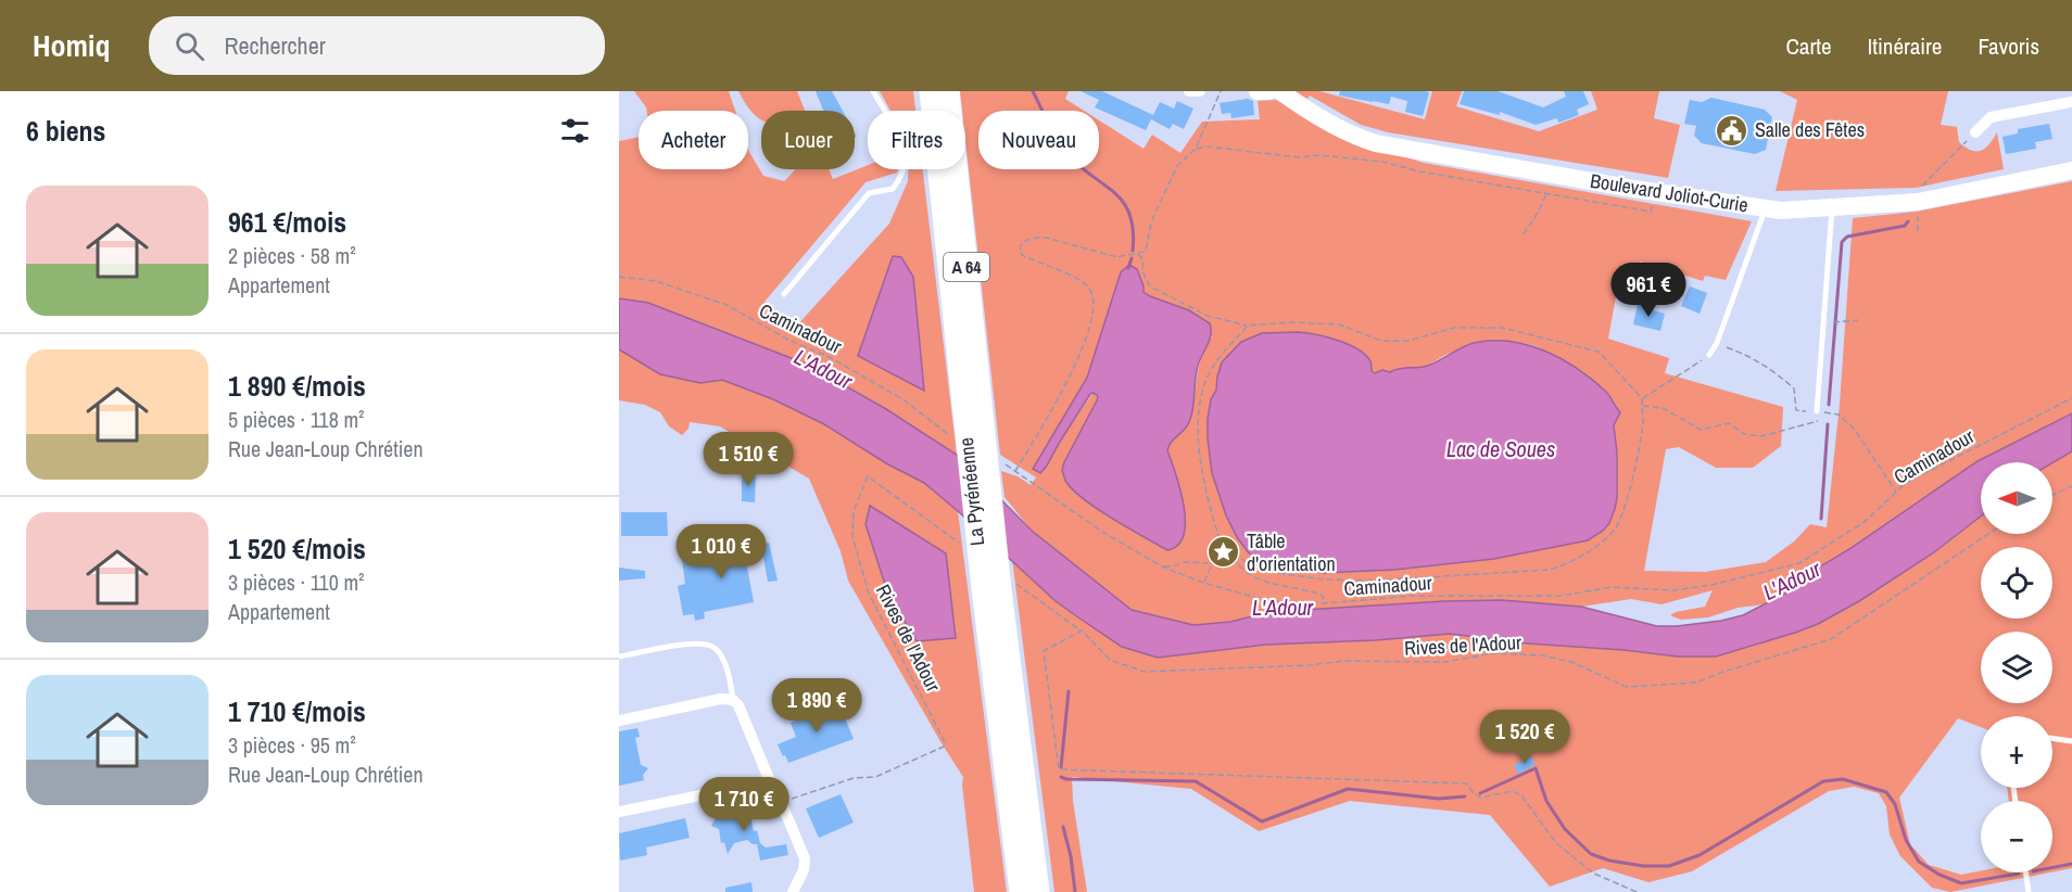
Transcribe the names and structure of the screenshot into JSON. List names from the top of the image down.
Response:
{
  "streets": {
    "highway": ["A 64", "La Pyrénéenne"],
    "main road": ["Boulevard Joliot-Curie"],
    "path": ["Caminadour", "Rives de l'Adour"]
  },
  "crossings": [
    ["Caminadour", "La Pyrénéenne"],
    ["La Pyrénéenne", "Rives de l'Adour"]
  ],
  "water": ["L'Adour", "Lac de Soues"],
  "places": {
    "public building": ["Salle des Fêtes"],
    "place": ["Tâble d'orientation"]
  },
  "north": "left",
  "page": {
    "header": "Homiq",
    "search": "Rechercher",
    "nav": ["Carte", "Itinéraire", "Favoris"],
    "heading": "6 biens",
    "chip": [
      "Acheter",
      "Louer",
      "Filtres",
      "Nouveau"
    ],
    "list": [
      {
        "name": "961 €/mois",
        "note": "2 pièces · 58 m² · Appartement"
      },
      {
        "name": "1 890 €/mois",
        "note": "5 pièces · 118 m² · Rue Jean-Loup Chrétien"
      },
      {
        "name": "1 520 €/mois",
        "note": "3 pièces · 110 m² · Appartement"
      },
      {
        "name": "1 710 €/mois",
        "note": "3 pièces · 95 m² · Rue Jean-Loup Chrétien"
      }
    ],
    "price": [
      "961 €",
      "1 510 €",
      "1 010 €",
      "1 890 €",
      "1 520 €",
      "1 710 €"
    ],
    "map_buttons": ["+", "−"]
  }
}
